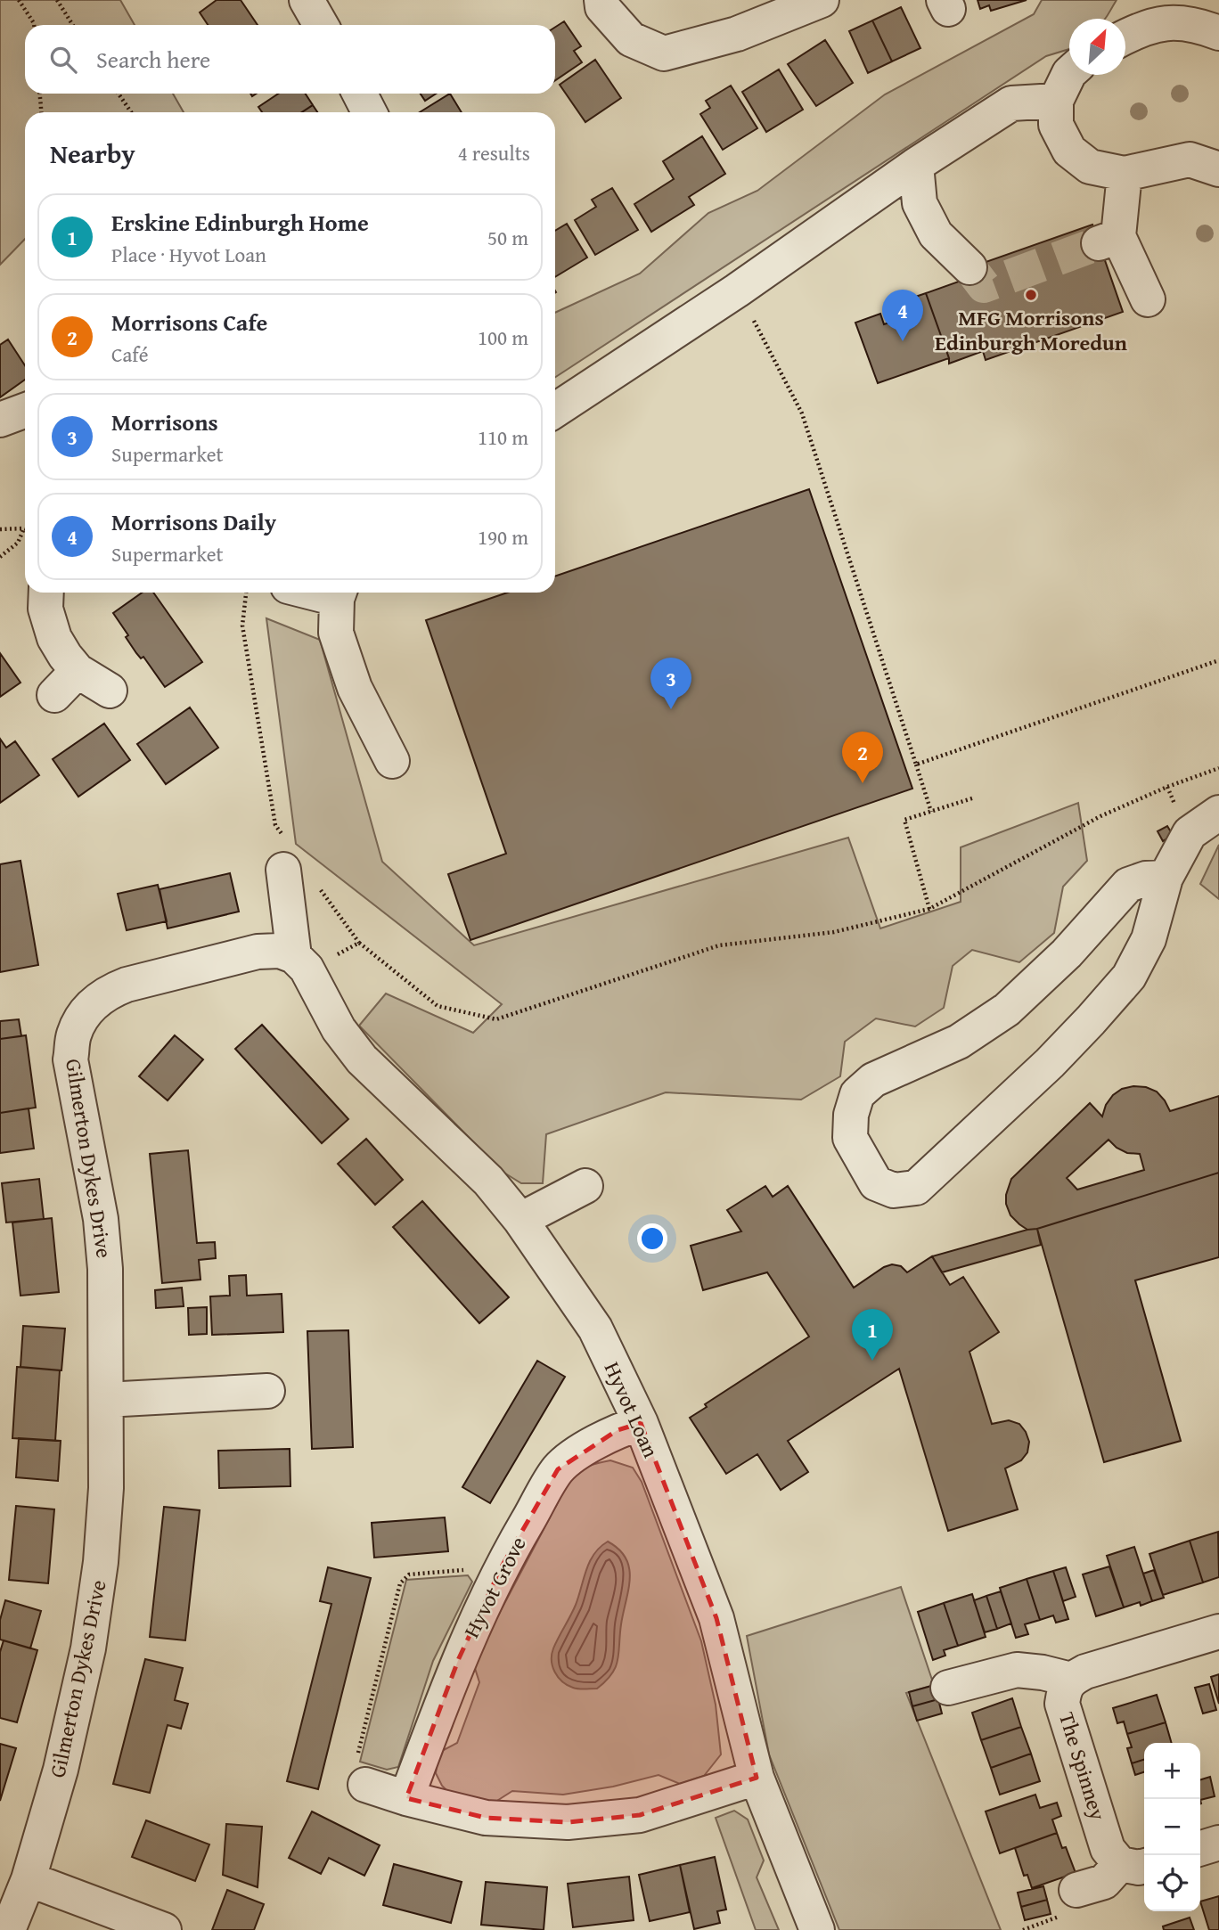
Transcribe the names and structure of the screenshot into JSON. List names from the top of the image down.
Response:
{
  "streets": {
    "street": [
      "Gilmerton Dykes Drive",
      "Hyvot Loan",
      "Hyvot Grove",
      "The Spinney"
    ]
  },
  "crossings": [
    ["Gilmerton Dykes Drive", "Hyvot Loan"],
    ["Hyvot Loan", "Hyvot Grove"]
  ],
  "places": ["MFG Morrisons Edinburgh Moredun"],
  "north": "top right",
  "page": {
    "search": "Search here",
    "heading": ["Nearby", "4 results"],
    "list": [
      {
        "mark": "1",
        "name": "Erskine Edinburgh Home",
        "note": "Place · Hyvot Loan",
        "value": "50 m"
      },
      {
        "mark": "2",
        "name": "Morrisons Cafe",
        "note": "Café",
        "value": "100 m"
      },
      {
        "mark": "3",
        "name": "Morrisons",
        "note": "Supermarket",
        "value": "110 m"
      },
      {
        "mark": "4",
        "name": "Morrisons Daily",
        "note": "Supermarket",
        "value": "190 m"
      }
    ],
    "pins": [
      "4",
      "3",
      "2",
      "1"
    ],
    "map_buttons": ["+", "−"]
  }
}
